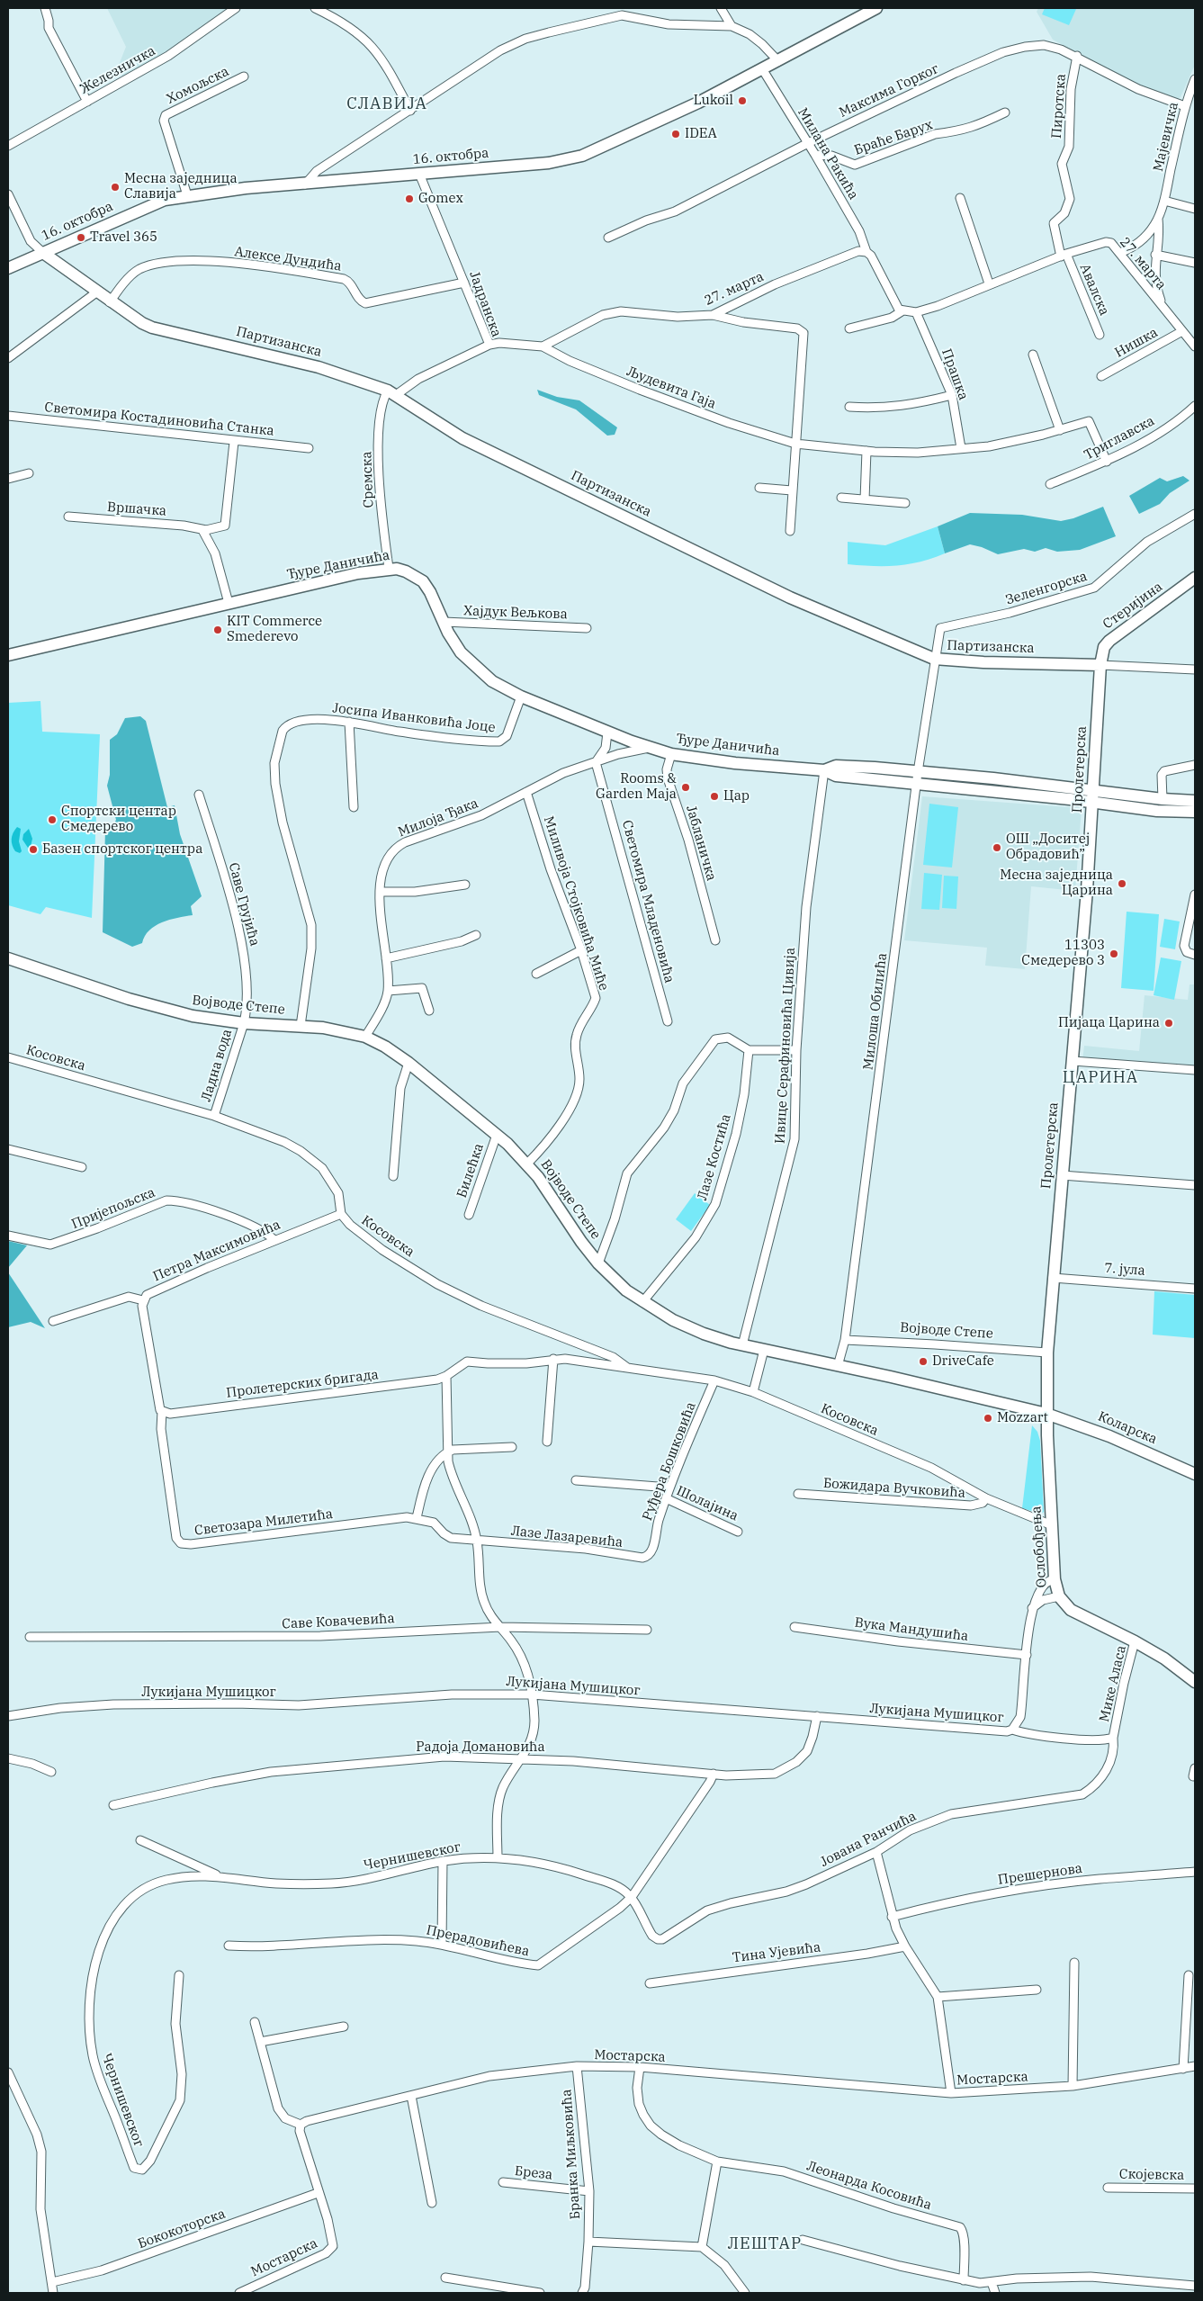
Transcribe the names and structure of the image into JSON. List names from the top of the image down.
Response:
{
  "streets": {
    "street": [
      "Железничка",
      "Хомољска",
      "Максима Горког",
      "Пиротска",
      "Мајевичка",
      "Браће Барух",
      "Милана Ракића",
      "16. октобра",
      "Алексе Дундића",
      "27. марта",
      "Авалска",
      "Јадранска",
      "Партизанска",
      "Нишка",
      "Прашка",
      "Људевита Гаја",
      "Светомира Костадиновића Станка",
      "Триглавска",
      "Сремска",
      "Вршачка",
      "Ђуре Даничића",
      "Зеленгорска",
      "Стеријина",
      "Хајдук Вељкова",
      "Јосипа Иванковића Јоце",
      "Пролетерска",
      "Милоја Ђака",
      "Јабланичка",
      "Светомира Младеновића",
      "Миливоја Стојковића Миће",
      "Саве Грујића",
      "Војводе Степе",
      "Милоша Обилића",
      "Ивице Серафиновића Цивија",
      "Косовска",
      "Ладна вода",
      "Лазе Костића",
      "Билећка",
      "Пријепољска",
      "Петра Максимовића",
      "7. јула",
      "Пролетерских бригада",
      "Коларска",
      "Руђера Бошковића",
      "Божидара Вучковића",
      "Шолајина",
      "Светозара Милетића",
      "Лазе Лазаревића",
      "Ослобођења",
      "Саве Ковачевића",
      "Вука Мандушића",
      "Мике Аласа",
      "Лукијана Мушицког",
      "Радоја Домановића",
      "Јована Ранчића",
      "Чернишевског",
      "Прешернова",
      "Прерадовићева",
      "Тина Ујевића",
      "Мостарска",
      "Бранка Миљковића",
      "Бреза",
      "Скојевска",
      "Леонарда Косовића",
      "Бококоторска"
    ]
  },
  "crossings": [
    ["Хомољска", "16. октобра"],
    ["Максима Горког", "Пиротска"],
    ["Максима Горког", "Мајевичка"],
    ["Максима Горког", "Милана Ракића"],
    ["Пиротска", "27. марта"],
    ["Пиротска", "Авалска"],
    ["Браће Барух", "Милана Ракића"],
    ["Милана Ракића", "16. октобра"],
    ["Милана Ракића", "27. марта"],
    ["16. октобра", "Јадранска"],
    ["16. октобра", "Партизанска"],
    ["Алексе Дундића", "Јадранска"],
    ["Алексе Дундића", "Партизанска"],
    ["27. марта", "Авалска"],
    ["27. марта", "Нишка"],
    ["27. марта", "Прашка"],
    ["27. марта", "Људевита Гаја"],
    ["Јадранска", "Партизанска"],
    ["Јадранска", "Сремска"],
    ["Партизанска", "Сремска"],
    ["Партизанска", "Зеленгорска"],
    ["Партизанска", "Стеријина"],
    ["Партизанска", "Пролетерска"],
    ["Партизанска", "Милоша Обилића"],
    ["Прашка", "Људевита Гаја"],
    ["Људевита Гаја", "Триглавска"],
    ["Светомира Костадиновића Станка", "Вршачка"],
    ["Сремска", "Ђуре Даничића"],
    ["Ђуре Даничића", "Хајдук Вељкова"],
    ["Ђуре Даничића", "Јосипа Иванковића Јоце"],
    ["Ђуре Даничића", "Пролетерска"],
    ["Ђуре Даничића", "Милоја Ђака"],
    ["Ђуре Даничића", "Јабланичка"],
    ["Ђуре Даничића", "Милоша Обилића"],
    ["Ђуре Даничића", "Ивице Серафиновића Цивија"],
    ["Зеленгорска", "Милоша Обилића"],
    ["Стеријина", "Пролетерска"],
    ["Јосипа Иванковића Јоце", "Војводе Степе"],
    ["Пролетерска", "Војводе Степе"],
    ["Пролетерска", "7. јула"],
    ["Пролетерска", "Коларска"],
    ["Пролетерска", "Ослобођења"],
    ["Милоја Ђака", "Светомира Младеновића"],
    ["Милоја Ђака", "Миливоја Стојковића Миће"],
    ["Милоја Ђака", "Војводе Степе"],
    ["Миливоја Стојковића Миће", "Војводе Степе"],
    ["Саве Грујића", "Војводе Степе"],
    ["Саве Грујића", "Ладна вода"],
    ["Војводе Степе", "Милоша Обилића"],
    ["Војводе Степе", "Ивице Серафиновића Цивија"],
    ["Војводе Степе", "Ладна вода"],
    ["Војводе Степе", "Лазе Костића"],
    ["Војводе Степе", "Билећка"],
    ["Војводе Степе", "Коларска"],
    ["Војводе Степе", "Ослобођења"],
    ["Косовска", "Ладна вода"],
    ["Косовска", "Петра Максимовића"],
    ["Косовска", "Руђера Бошковића"],
    ["Косовска", "Божидара Вучковића"],
    ["Косовска", "Ослобођења"],
    ["Пријепољска", "Петра Максимовића"],
    ["Пролетерских бригада", "Светозара Милетића"],
    ["Коларска", "Ослобођења"],
    ["Руђера Бошковића", "Шолајина"],
    ["Руђера Бошковића", "Лазе Лазаревића"],
    ["Светозара Милетића", "Лазе Лазаревића"],
    ["Ослобођења", "Мике Аласа"],
    ["Ослобођења", "Лукијана Мушицког"],
    ["Вука Мандушића", "Лукијана Мушицког"],
    ["Мике Аласа", "Лукијана Мушицког"],
    ["Мике Аласа", "Јована Ранчића"],
    ["Лукијана Мушицког", "Радоја Домановића"],
    ["Радоја Домановића", "Прерадовићева"],
    ["Јована Ранчића", "Чернишевског"],
    ["Јована Ранчића", "Прерадовићева"],
    ["Чернишевског", "Прерадовићева"],
    ["Мостарска", "Бранка Миљковића"],
    ["Мостарска", "Леонарда Косовића"],
    ["Мостарска", "Бококоторска"],
    ["Бранка Миљковића", "Бреза"]
  ],
  "districts": ["СЛАВИЈА", "ЦАРИНА", "ЛЕШТАР"],
  "places": [
    "Lukoil",
    "IDEA",
    "Месна заједница Славија",
    "Gomex",
    "Travel 365",
    "KIT Commerce Smederevo",
    "Rooms & Garden Maja",
    "Цар",
    "Спортски центар Смедерево",
    "ОШ „Доситеј Обрадовић”",
    "Базен спортског центра",
    "Месна заједница Царина",
    "11303 Смедерево 3",
    "Пијаца Царина",
    "DriveCafe",
    "Mozzart"
  ]
}
